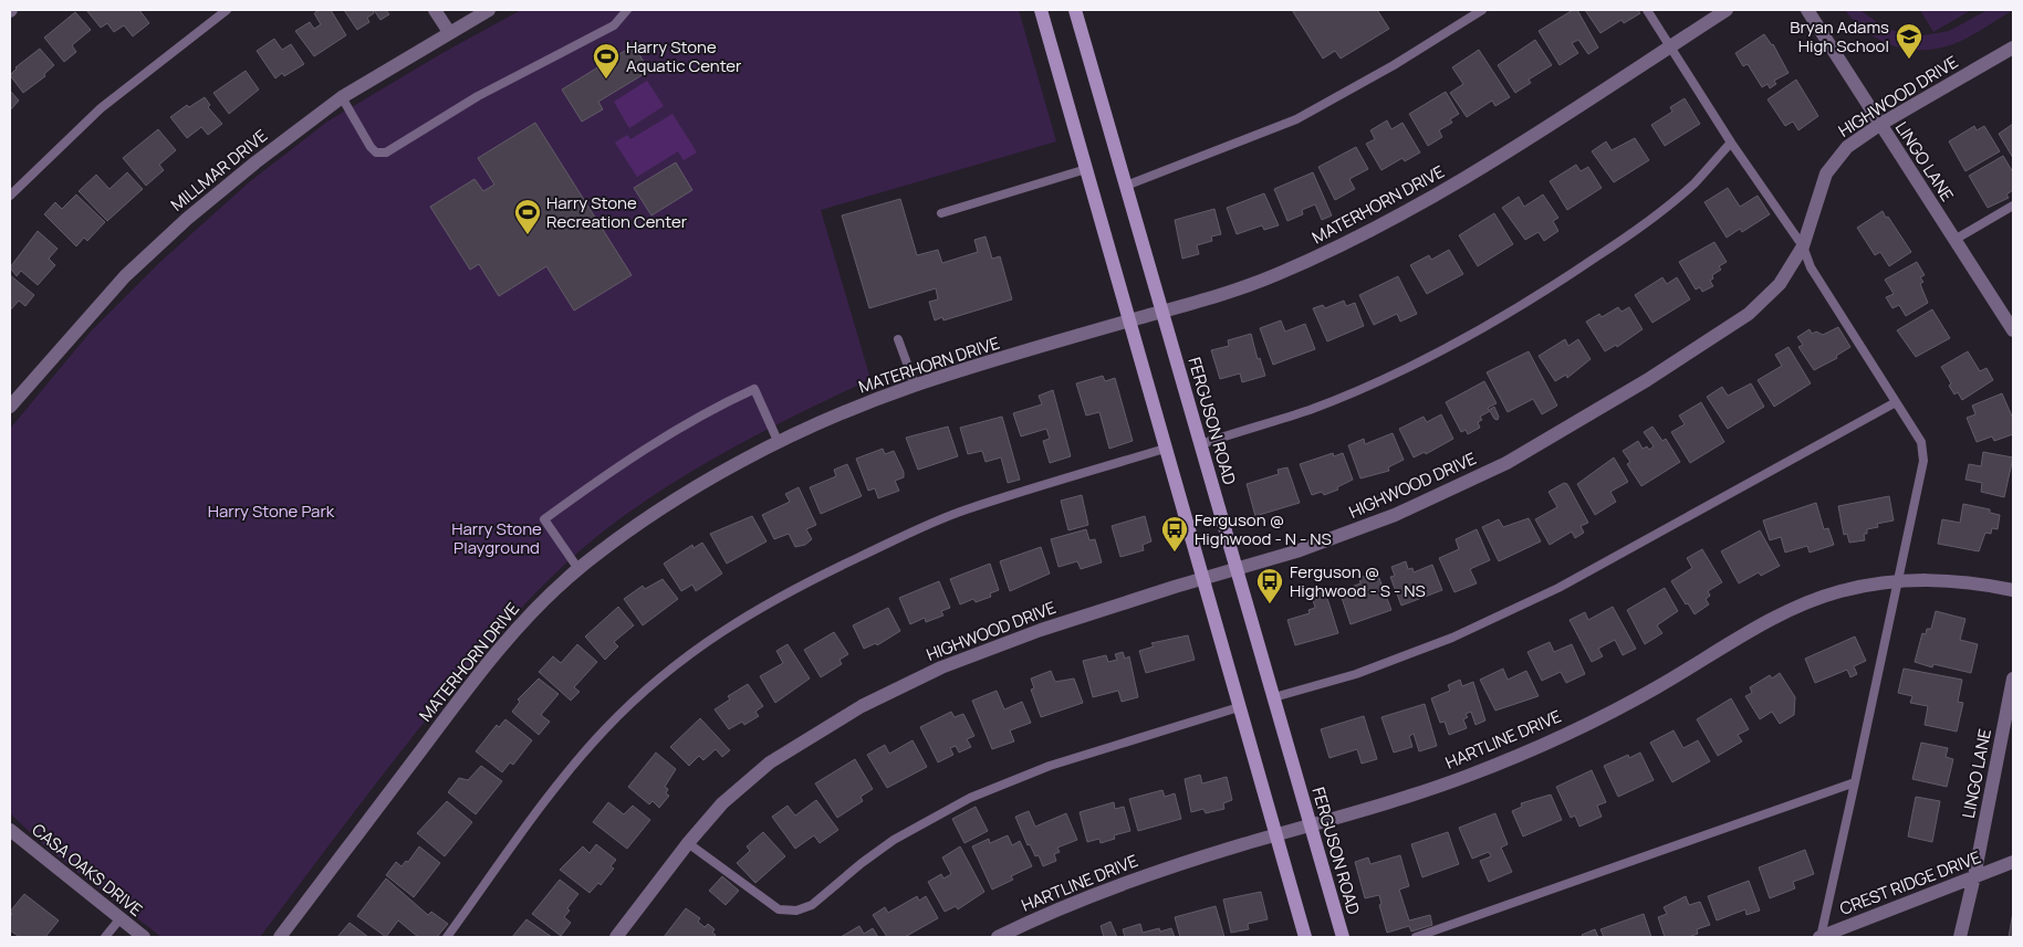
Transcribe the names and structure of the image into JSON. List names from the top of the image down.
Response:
{
  "streets": {
    "main road": ["FERGUSON ROAD"],
    "street": [
      "HIGHWOOD DRIVE",
      "LINGO LANE",
      "MILLMAR DRIVE",
      "MATERHORN DRIVE",
      "HARTLINE DRIVE",
      "CASA OAKS DRIVE",
      "CREST RIDGE DRIVE"
    ]
  },
  "crossings": [
    ["HIGHWOOD DRIVE", "LINGO LANE"],
    ["HIGHWOOD DRIVE", "FERGUSON ROAD"],
    ["LINGO LANE", "CREST RIDGE DRIVE"],
    ["MATERHORN DRIVE", "FERGUSON ROAD"],
    ["FERGUSON ROAD", "HARTLINE DRIVE"]
  ],
  "parks": ["Harry Stone Park", "Harry Stone Playground"],
  "places": {
    "school or university": ["Bryan Adams High School"],
    "sports": ["Harry Stone Aquatic Center", "Harry Stone Recreation Center"],
    "bus stop": ["Ferguson @ Highwood - N - NS", "Ferguson @ Highwood - S - NS"]
  }
}
